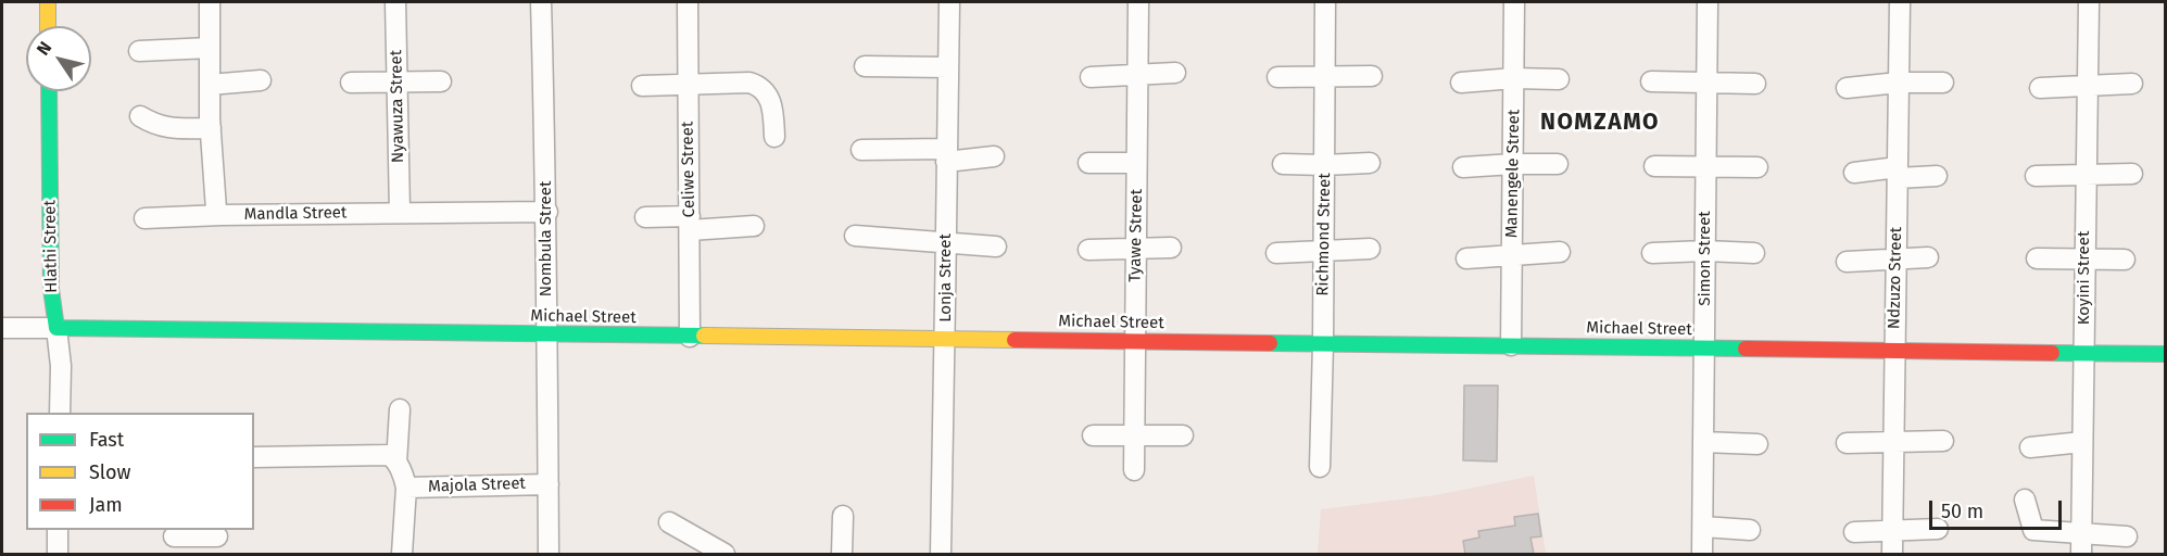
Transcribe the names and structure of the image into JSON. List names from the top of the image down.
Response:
{
  "streets": {
    "street": [
      "Nyawuza Street",
      "Celiwe Street",
      "Manengele Street",
      "Mandla Street",
      "Richmond Street",
      "Tyawe Street",
      "Nombula Street",
      "Hlathi Street",
      "Simon Street",
      "Lonja Street",
      "Ndzuzo Street",
      "Koyini Street",
      "Michael Street",
      "Majola Street"
    ]
  },
  "crossings": [
    ["Nyawuza Street", "Mandla Street"],
    ["Celiwe Street", "Michael Street"],
    ["Manengele Street", "Michael Street"],
    ["Mandla Street", "Nombula Street"],
    ["Richmond Street", "Michael Street"],
    ["Tyawe Street", "Michael Street"],
    ["Nombula Street", "Michael Street"],
    ["Nombula Street", "Majola Street"],
    ["Hlathi Street", "Michael Street"],
    ["Simon Street", "Michael Street"],
    ["Lonja Street", "Michael Street"],
    ["Ndzuzo Street", "Michael Street"],
    ["Koyini Street", "Michael Street"]
  ],
  "districts": ["NOMZAMO"],
  "legend": ["Fast", "Slow", "Jam"],
  "scale_bar": "50 m",
  "north": "top left"
}
